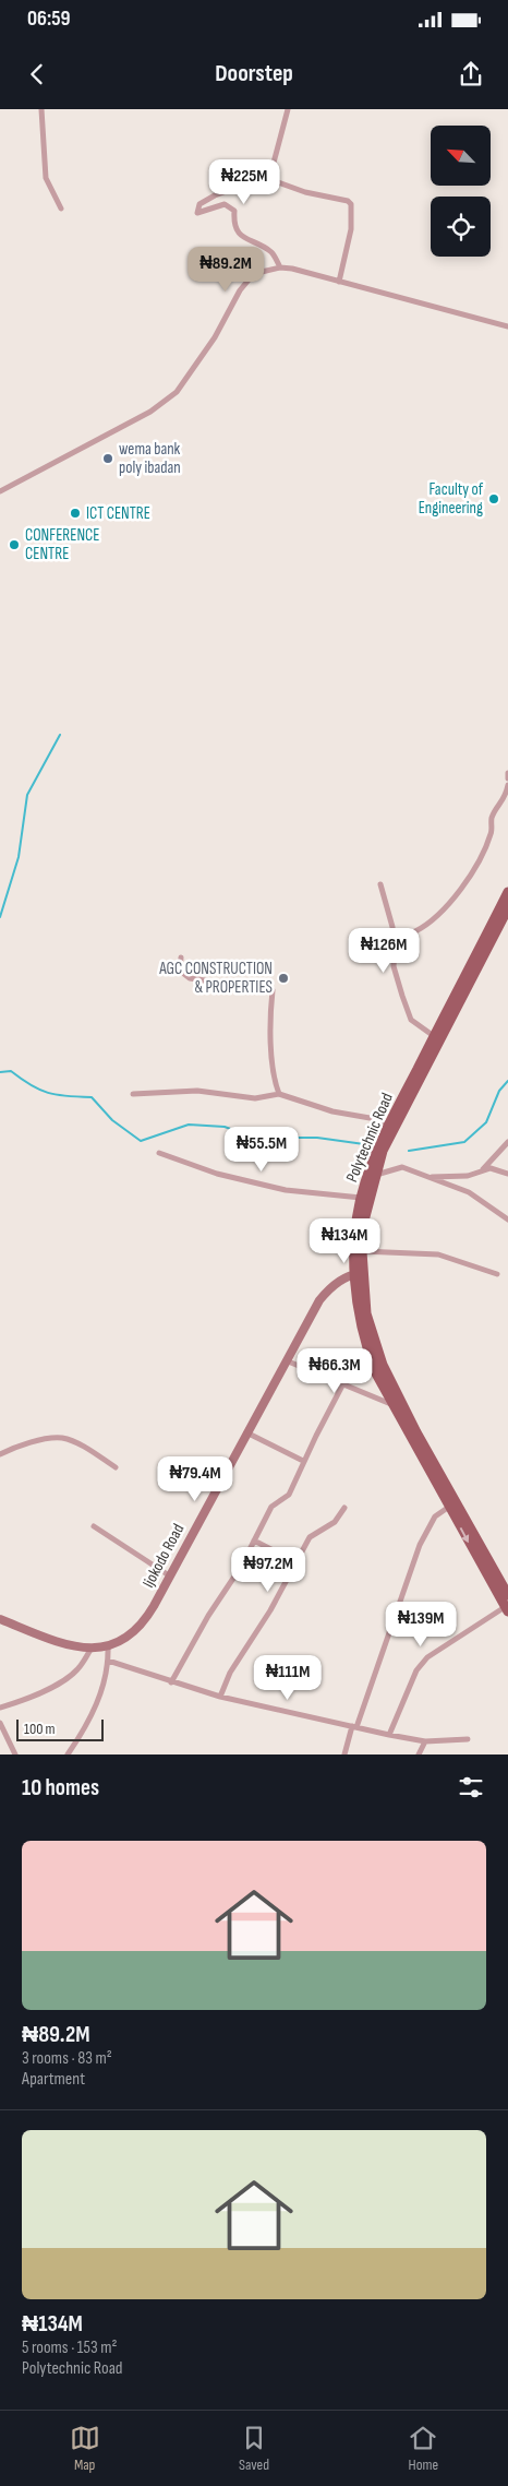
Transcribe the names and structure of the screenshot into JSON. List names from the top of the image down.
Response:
{
  "streets": {
    "main road": ["Polytechnic Road", "Ijokodo Road"]
  },
  "crossings": [
    ["Polytechnic Road", "Ijokodo Road"]
  ],
  "places": [
    "wema bank poly ibadan",
    "Faculty of Engineering",
    "ICT CENTRE",
    "CONFERENCE CENTRE",
    "AGC CONSTRUCTION & PROPERTIES"
  ],
  "scale_bar": "100 m",
  "north": "top left",
  "page": {
    "status": "06:59",
    "header": "Doorstep",
    "price": [
      "₦225M",
      "₦89.2M",
      "₦126M",
      "₦55.5M",
      "₦134M",
      "₦66.3M",
      "₦79.4M",
      "₦97.2M",
      "₦139M",
      "₦111M"
    ],
    "scale": "100 m",
    "heading": "10 homes",
    "list": [
      {
        "name": "₦89.2M",
        "note": "3 rooms · 83 m² · Apartment"
      },
      {
        "name": "₦134M",
        "note": "5 rooms · 153 m² · Polytechnic Road"
      }
    ],
    "tabs": ["Map", "Saved", "Home"]
  }
}
